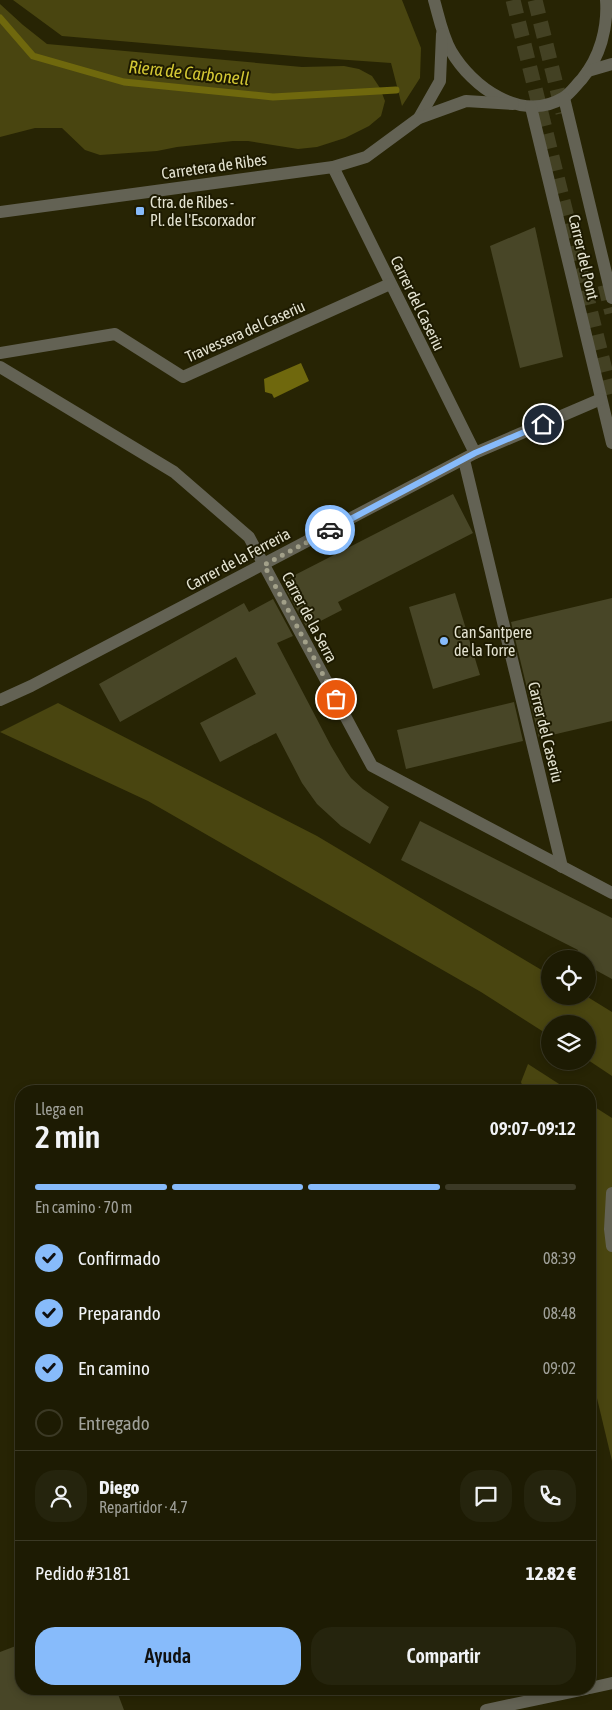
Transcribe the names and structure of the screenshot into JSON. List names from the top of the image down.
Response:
{
  "streets": {
    "street": [
      "Carretera de Ribes",
      "Carrer del Pont",
      "Carrer del Caseriu",
      "Travessera del Caseriu",
      "Carrer de la Ferreria",
      "Carrer de la Serra"
    ]
  },
  "crossings": [
    ["Carretera de Ribes", "Carrer del Caseriu"],
    ["Carrer del Pont", "Carrer de la Ferreria"],
    ["Carrer del Caseriu", "Travessera del Caseriu"],
    ["Carrer del Caseriu", "Carrer de la Ferreria"],
    ["Carrer del Caseriu", "Carrer de la Serra"],
    ["Carrer de la Ferreria", "Carrer de la Serra"]
  ],
  "water": ["Riera de Carbonell"],
  "places": {
    "transit": ["Ctra. de Ribes - Pl. de l'Escorxador"],
    "other": ["Can Santpere de la Torre"]
  },
  "page": {
    "heading": ["2 min", "Llega en", "09:07–09:12"],
    "panel": [
      "Diego",
      "Repartidor · 4.7",
      "Pedido #3181",
      "12.82 €"
    ],
    "bar": "En camino · 70 m",
    "list": [
      ["Confirmado", "08:39"],
      ["Preparando", "08:48"],
      ["En camino", "09:02"],
      "Entregado"
    ],
    "buttons": ["Ayuda", "Compartir"]
  }
}
